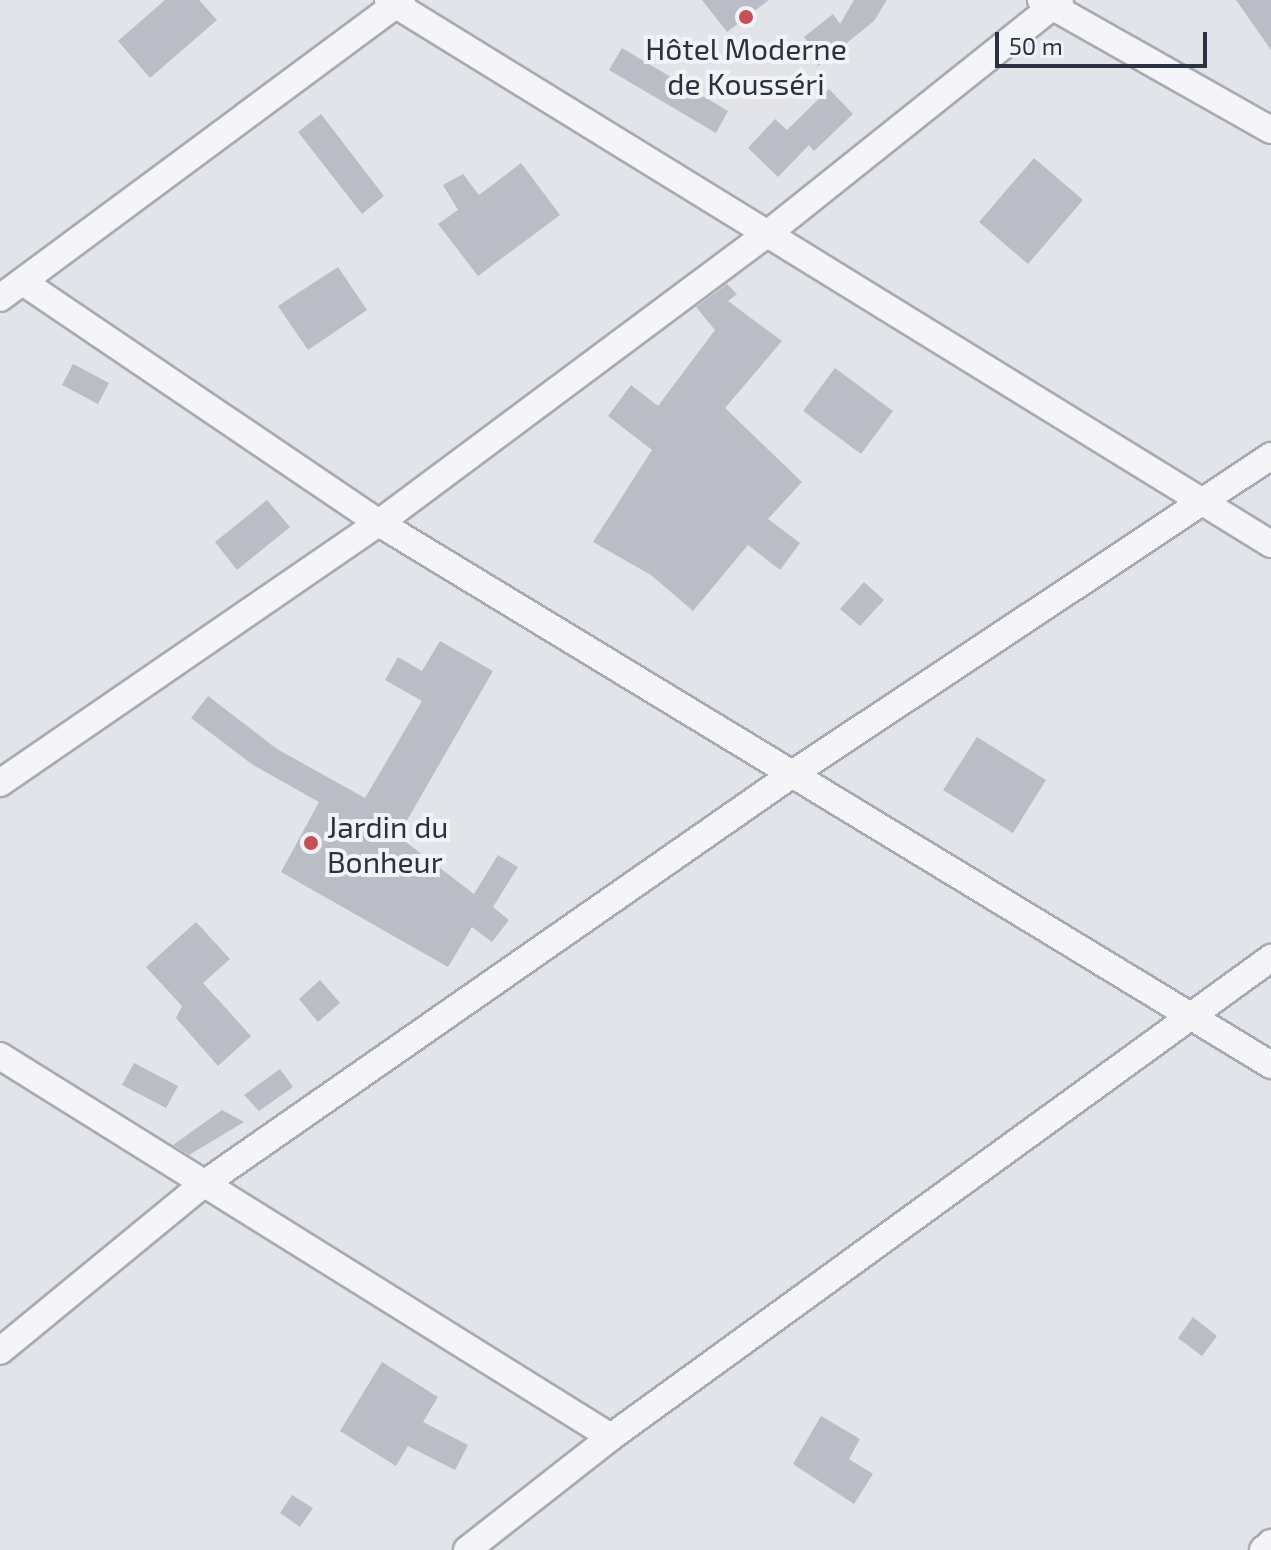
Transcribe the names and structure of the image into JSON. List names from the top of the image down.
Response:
{
  "places": ["Hôtel Moderne de Kousséri", "Jardin du Bonheur"],
  "scale_bar": "50 m"
}
